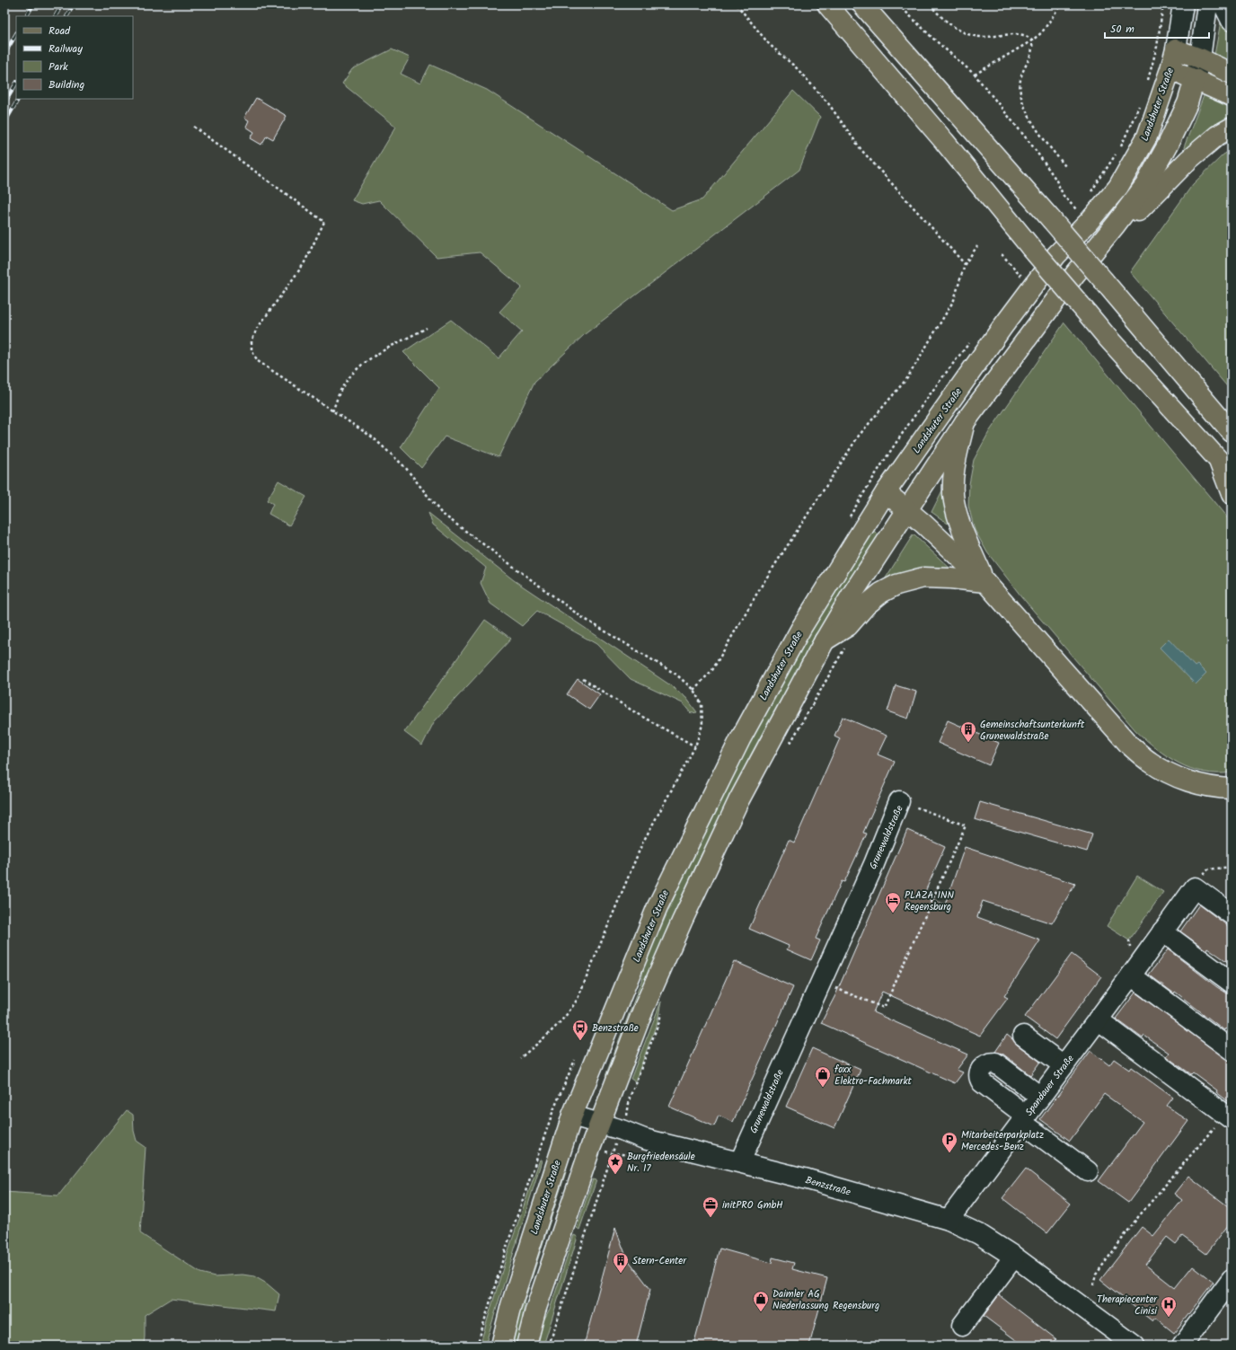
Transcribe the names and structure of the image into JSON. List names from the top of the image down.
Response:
{
  "streets": {
    "main road": ["Landshuter Straße"],
    "street": ["Grunewaldstraße", "Spandauer Straße", "Benzstraße"]
  },
  "crossings": [
    ["Landshuter Straße", "Benzstraße"],
    ["Grunewaldstraße", "Benzstraße"],
    ["Spandauer Straße", "Benzstraße"]
  ],
  "places": {
    "building": ["Gemeinschaftsunterkunft Grunewaldstraße", "Stern-Center"],
    "hotel": ["PLAZA INN Regensburg"],
    "bus stop": ["Benzstraße"],
    "shop": ["foxx Elektro-Fachmarkt", "Daimler AG Niederlassung Regensburg"],
    "parking": ["Mitarbeiterparkplatz Mercedes-Benz"],
    "place": ["Burgfriedensäule Nr. 17"],
    "office": ["initPRO GmbH"],
    "hospital": ["Therapiecenter Cinisi"]
  },
  "legend": [
    "Road",
    "Railway",
    "Park",
    "Building"
  ],
  "scale_bar": "50 m"
}
